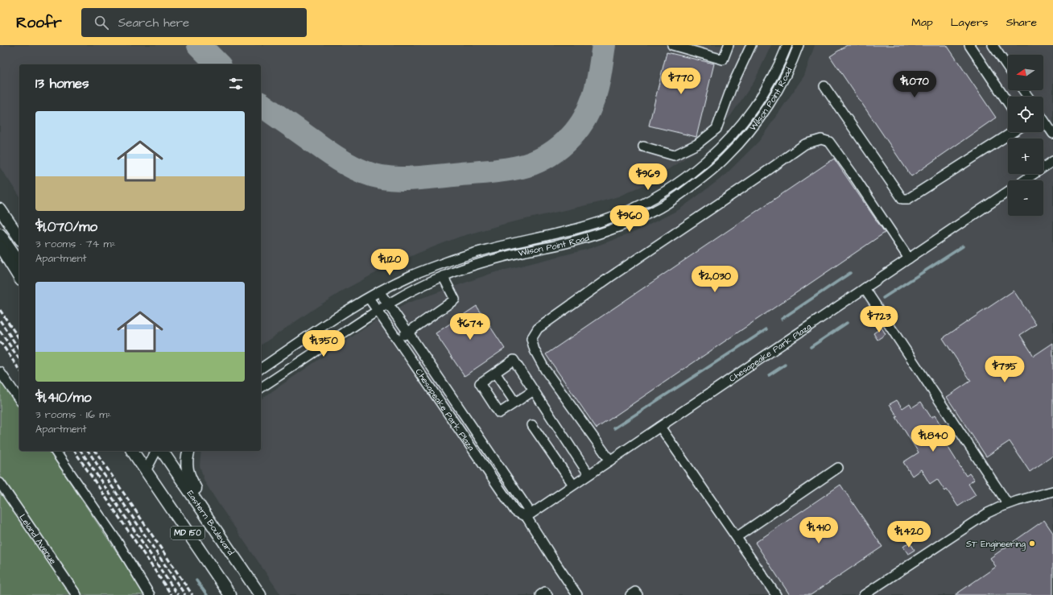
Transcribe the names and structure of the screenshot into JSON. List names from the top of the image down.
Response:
{
  "streets": {
    "main road": ["Eastern Boulevard", "MD 150"],
    "street": ["Wilson Point Road", "Chesapeake Park Plaza", "Leland Avenue"]
  },
  "crossings": [
    ["Wilson Point Road", "Chesapeake Park Plaza"]
  ],
  "places": ["ST Engineering"],
  "north": "left",
  "page": {
    "header": "Roofr",
    "search": "Search here",
    "nav": ["Map", "Layers", "Share"],
    "map_buttons": ["+", "−"],
    "heading": "13 homes",
    "price": [
      "$770",
      "$1,070",
      "$969",
      "$960",
      "$1,120",
      "$2,030",
      "$723",
      "$674",
      "$1,350",
      "$735",
      "$1,840",
      "$1,410",
      "$1,420"
    ],
    "list": [
      {
        "name": "$1,070/mo",
        "note": "3 rooms · 74 m² · Apartment"
      },
      {
        "name": "$1,410/mo",
        "note": "3 rooms · 116 m² · Apartment"
      }
    ]
  }
}
